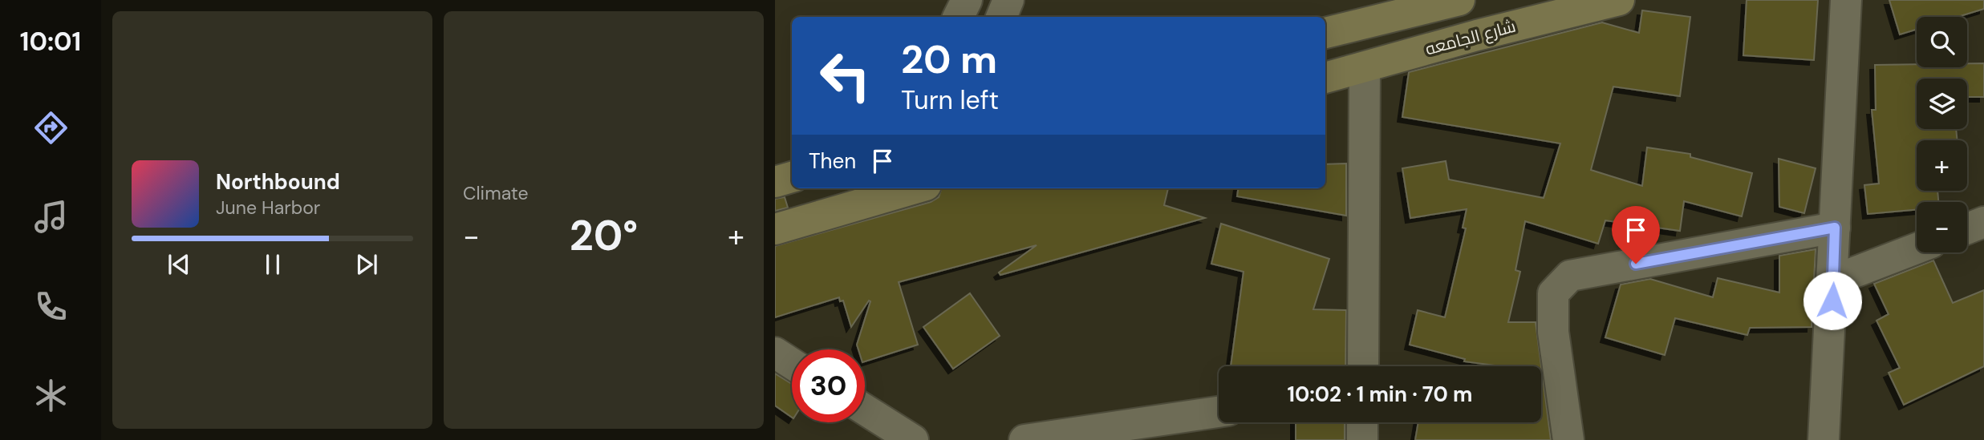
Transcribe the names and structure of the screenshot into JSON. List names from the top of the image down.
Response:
{
  "streets": {
    "street": ["شارع الجامعه"]
  },
  "page": {
    "tabs": "10:01",
    "tile": "Climate",
    "map_buttons": ["+", "−"],
    "turn": ["20 m", "Turn left"],
    "then": "Then",
    "song": ["Northbound", "June Harbor"],
    "heat": ["−", "20°", "+"],
    "limit": "30",
    "trip": "10:02 · 1 min · 70 m"
  }
}
